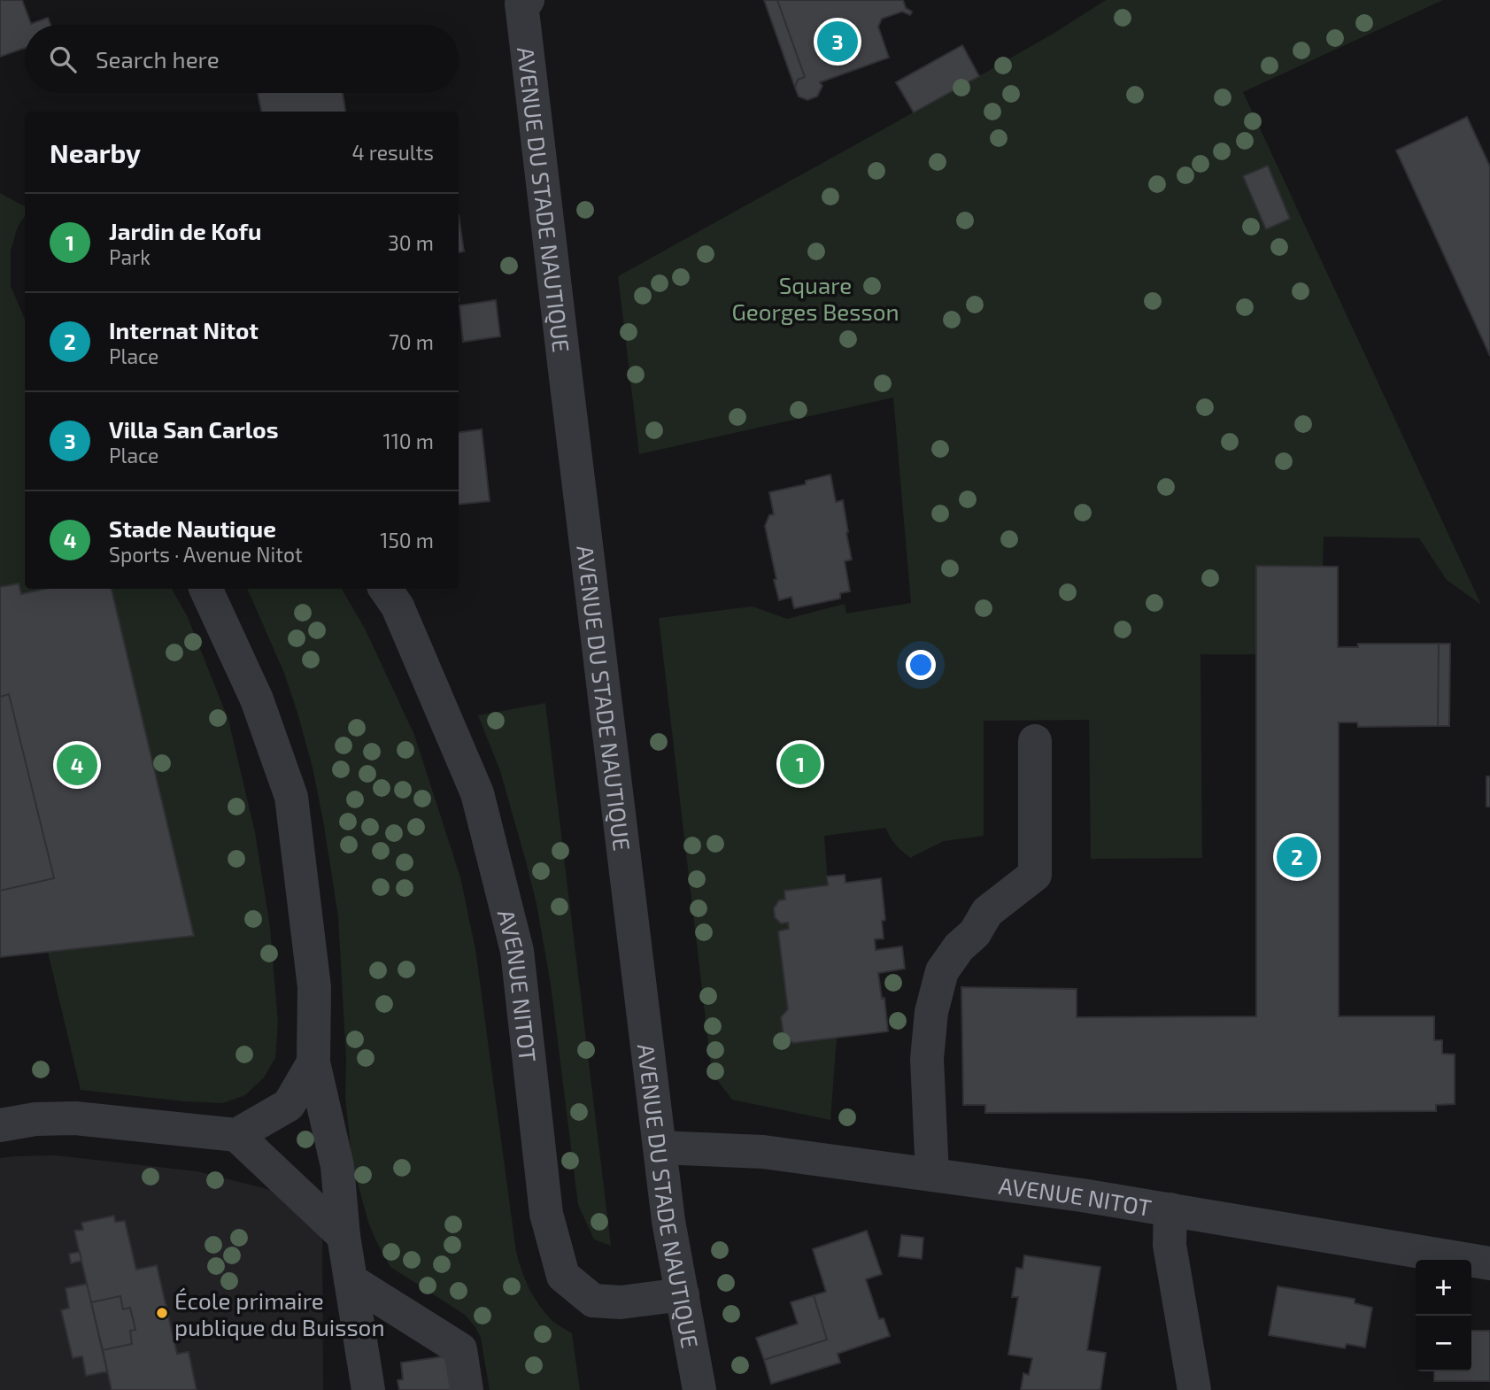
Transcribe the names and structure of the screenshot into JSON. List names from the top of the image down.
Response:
{
  "streets": {
    "street": ["AVENUE DU STADE NAUTIQUE", "AVENUE NITOT"]
  },
  "crossings": [
    ["AVENUE DU STADE NAUTIQUE", "AVENUE NITOT"]
  ],
  "parks": ["Square Georges Besson"],
  "places": ["École primaire publique du Buisson"],
  "page": {
    "pins": [
      "3",
      "1",
      "4",
      "2"
    ],
    "search": "Search here",
    "heading": ["Nearby", "4 results"],
    "list": [
      {
        "mark": "1",
        "name": "Jardin de Kofu",
        "note": "Park",
        "value": "30 m"
      },
      {
        "mark": "2",
        "name": "Internat Nitot",
        "note": "Place",
        "value": "70 m"
      },
      {
        "mark": "3",
        "name": "Villa San Carlos",
        "note": "Place",
        "value": "110 m"
      },
      {
        "mark": "4",
        "name": "Stade Nautique",
        "note": "Sports · Avenue Nitot",
        "value": "150 m"
      }
    ],
    "map_buttons": ["+", "−"]
  }
}
